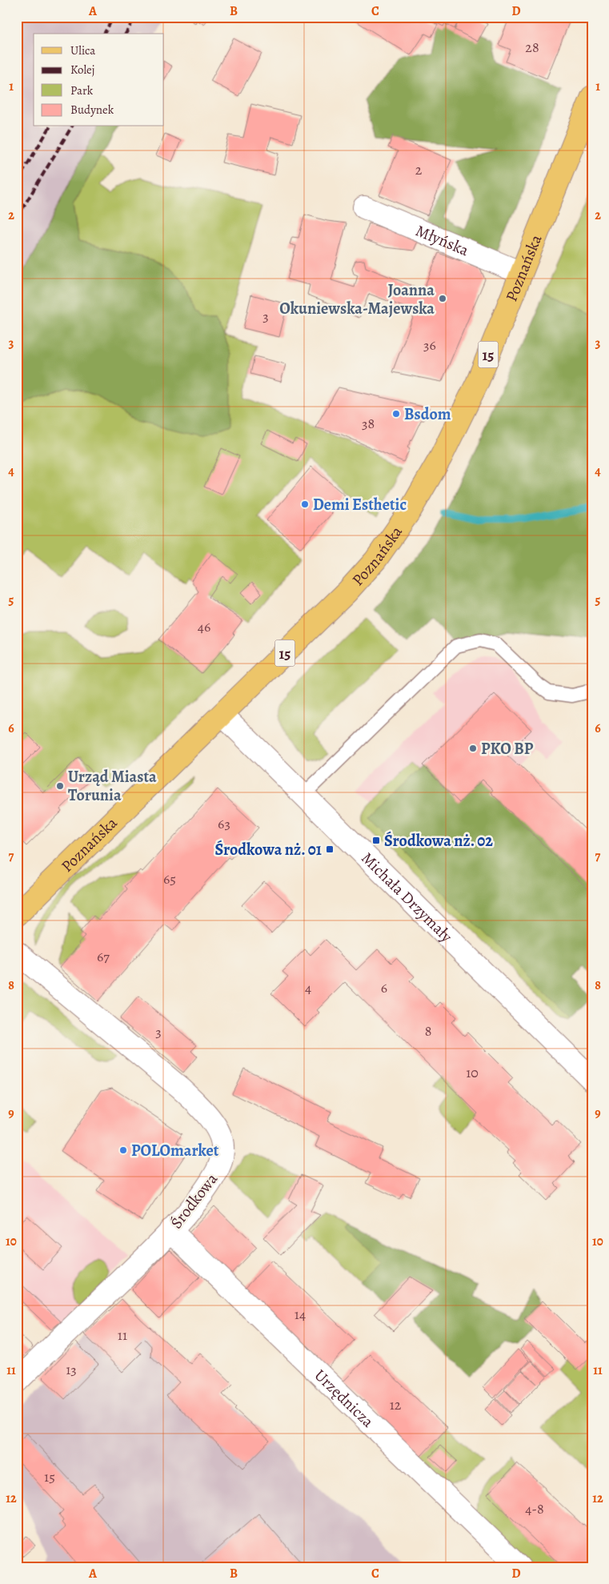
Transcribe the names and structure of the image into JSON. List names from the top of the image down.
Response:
{
  "streets": {
    "main road": ["Poznańska", "15"],
    "street": [
      "Młyńska",
      "Michała Drzymały",
      "Środkowa",
      "Urzędnicza"
    ]
  },
  "crossings": [
    ["Młyńska", "Poznańska"],
    ["Poznańska", "Michała Drzymały"],
    ["Środkowa", "Urzędnicza"]
  ],
  "places": {
    "other": [
      "Joanna Okuniewska-Majewska",
      "Bsdom",
      "Demi Esthetic",
      "PKO BP",
      "Urząd Miasta Torunia",
      "POLOmarket"
    ],
    "transit": ["Środkowa nż. 02", "Środkowa nż. 01"]
  },
  "house_numbers": [
    "28",
    "2",
    "3",
    "36",
    "38",
    "46",
    "63",
    "65",
    "67",
    "4",
    "6",
    "8",
    "3",
    "10",
    "14",
    "11",
    "13",
    "12",
    "15",
    "4-8"
  ],
  "legend": [
    "Ulica",
    "Kolej",
    "Park",
    "Budynek"
  ],
  "grid": {
    "columns": [
      "A",
      "B",
      "C",
      "D"
    ],
    "rows": [
      "1",
      "2",
      "3",
      "4",
      "5",
      "6",
      "7",
      "8",
      "9",
      "10",
      "11",
      "12"
    ]
  }
}
